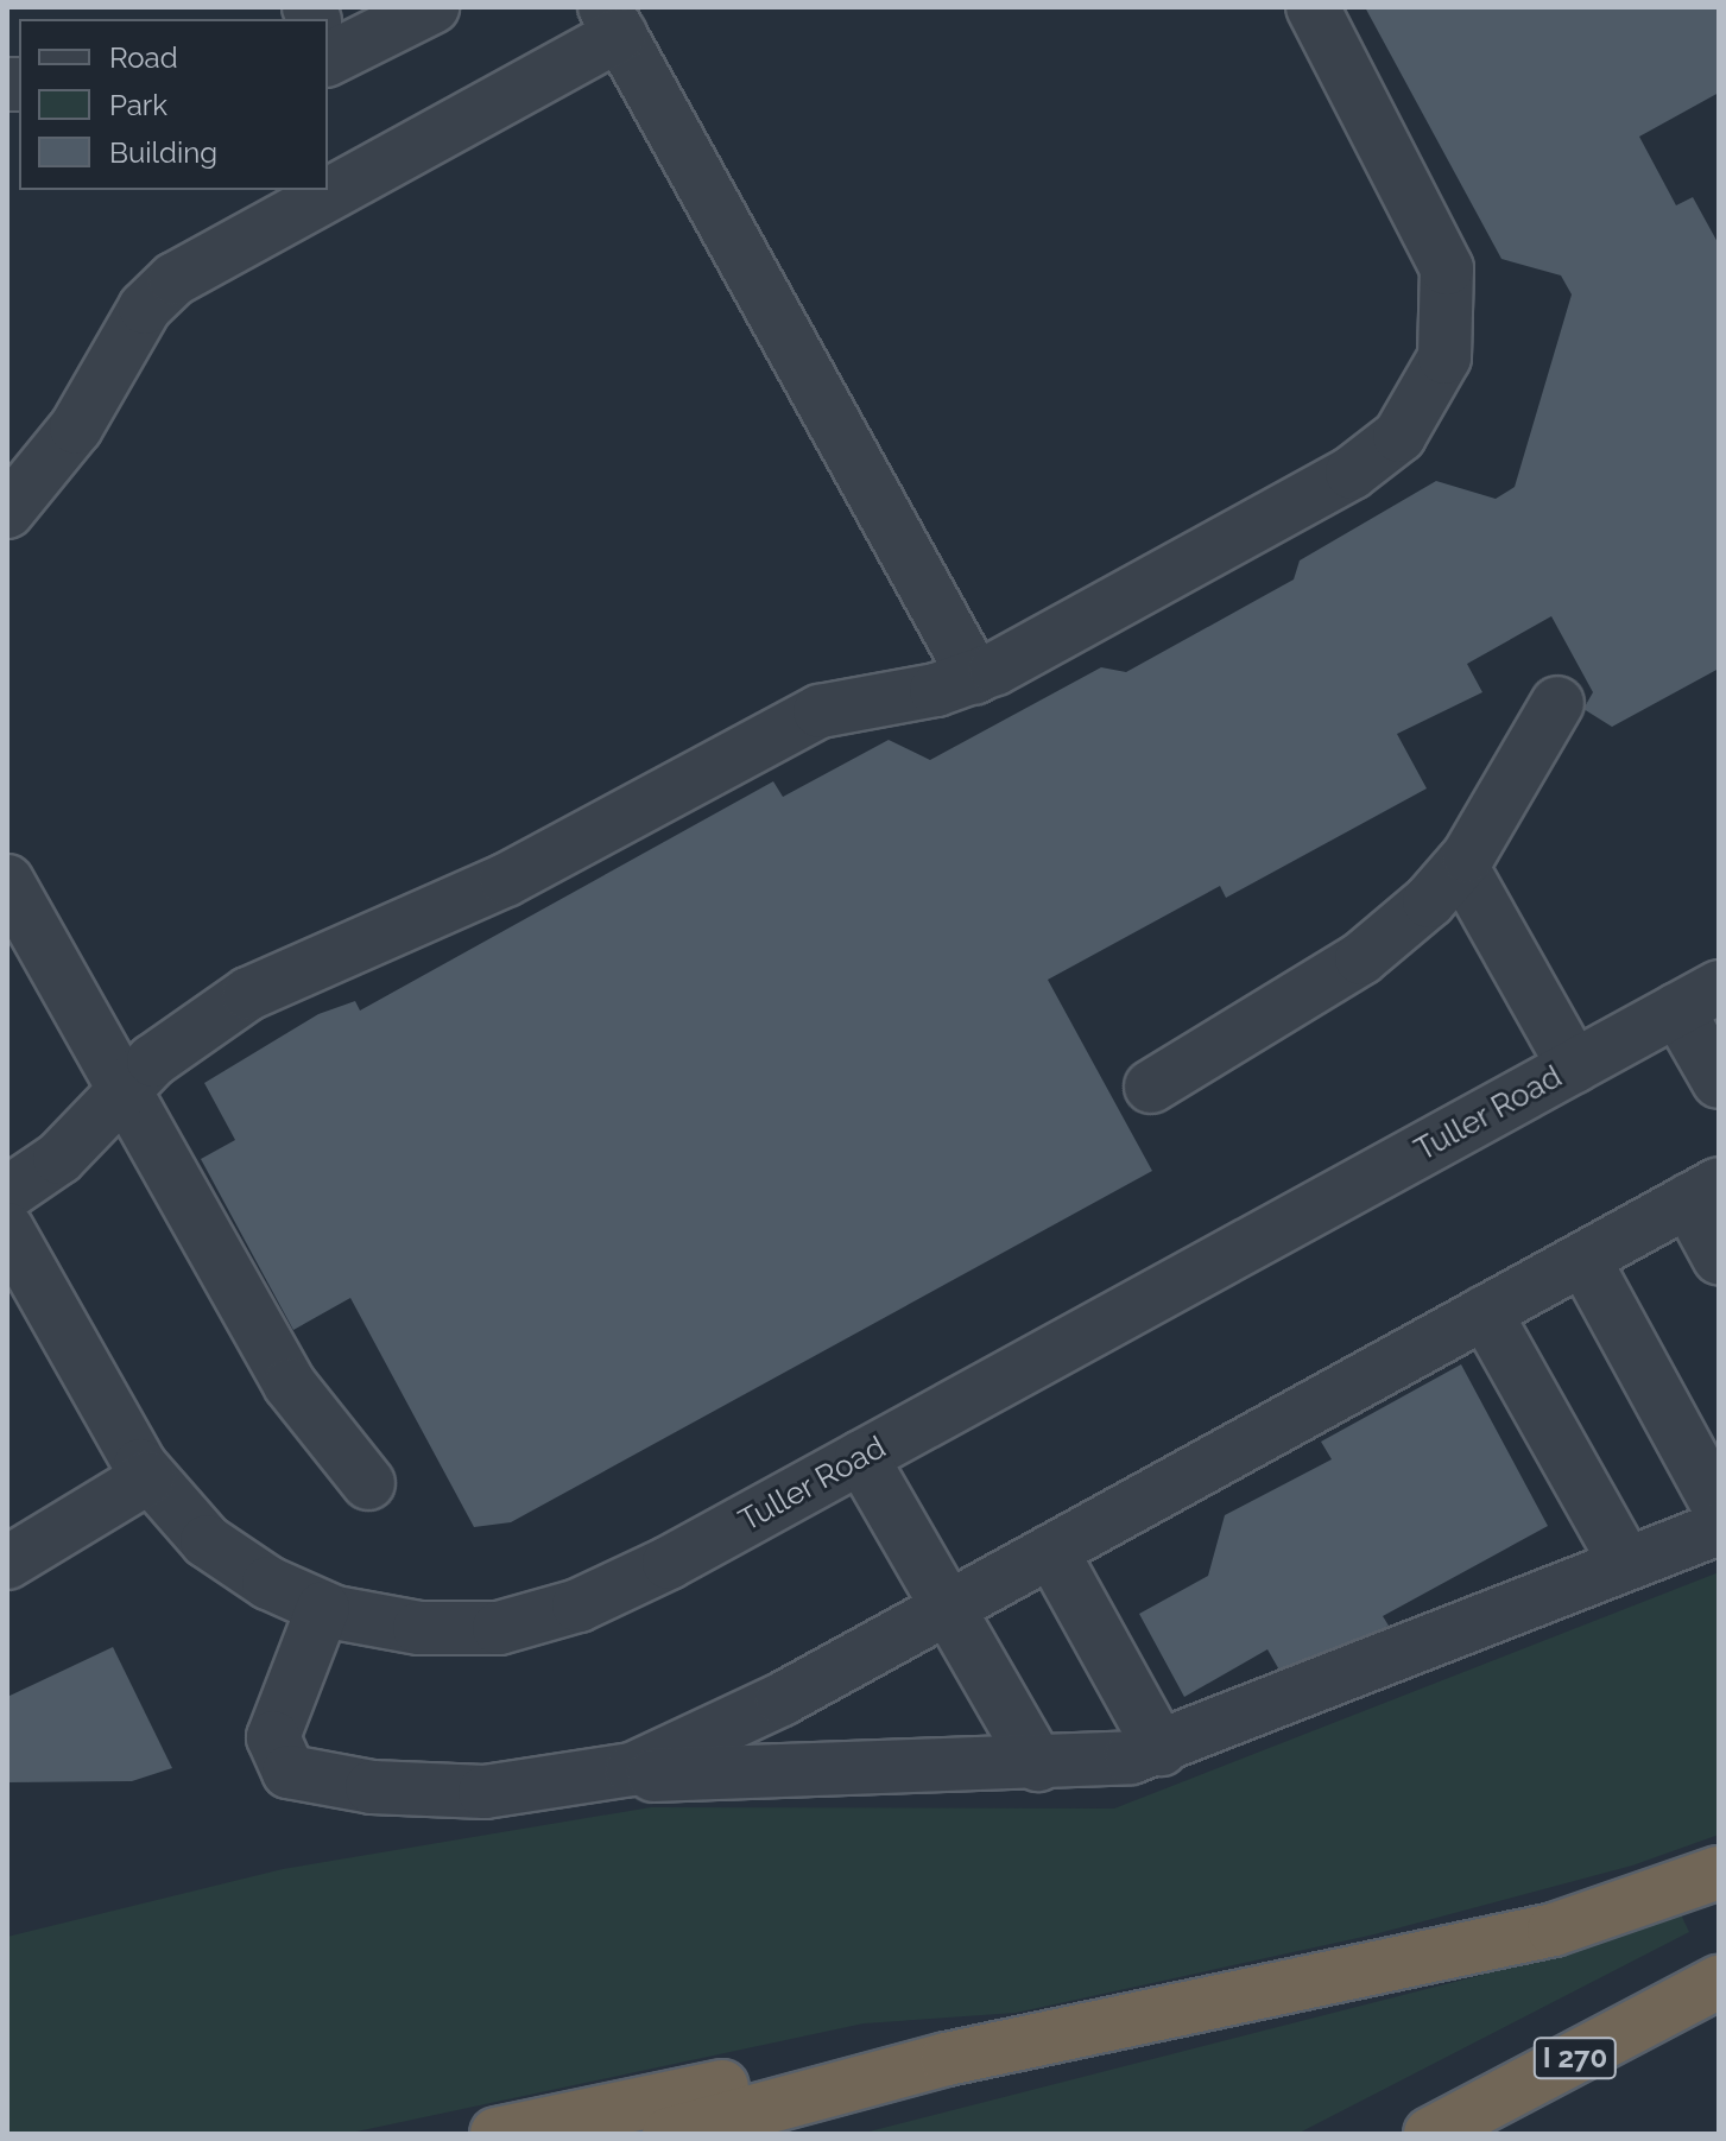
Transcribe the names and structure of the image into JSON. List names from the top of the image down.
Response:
{
  "streets": {
    "highway": ["I 270"],
    "street": ["Tuller Road"]
  },
  "legend": ["Road", "Park", "Building"]
}
